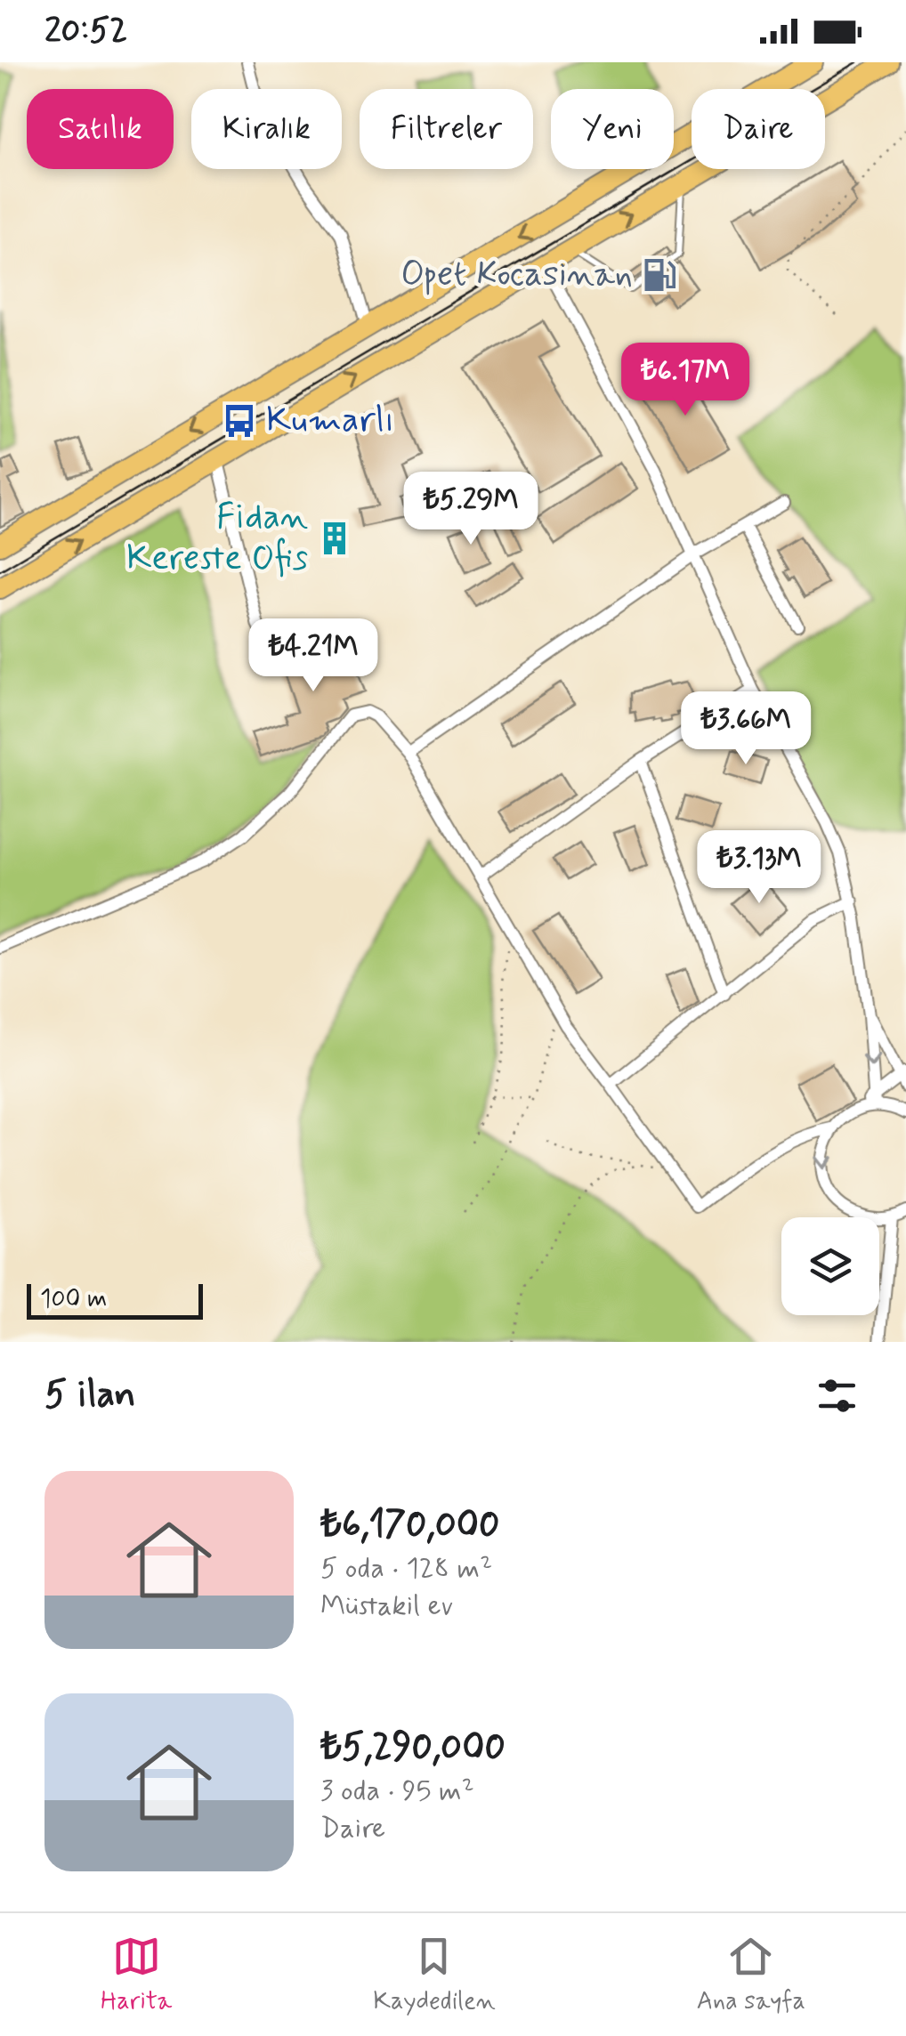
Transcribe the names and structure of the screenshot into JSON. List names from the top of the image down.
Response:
{
  "places": {
    "fuel station": ["Opet Kocasinan"],
    "bus stop": ["Kumarlı"],
    "building": ["Fidan Kereste Ofis"]
  },
  "scale_bar": "100 m",
  "page": {
    "status": "20:52",
    "chip": [
      "Satılık",
      "Kiralık",
      "Filtreler",
      "Yeni",
      "Daire"
    ],
    "price": [
      "₺6.17M",
      "₺5.29M",
      "₺4.21M",
      "₺3.66M",
      "₺3.13M"
    ],
    "scale": "100 m",
    "heading": "5 ilan",
    "list": [
      {
        "name": "₺6,170,000",
        "note": "5 oda · 128 m² · Müstakil ev"
      },
      {
        "name": "₺5,290,000",
        "note": "3 oda · 95 m² · Daire"
      }
    ],
    "tabs": ["Harita", "Kaydedilen", "Ana sayfa"]
  }
}
